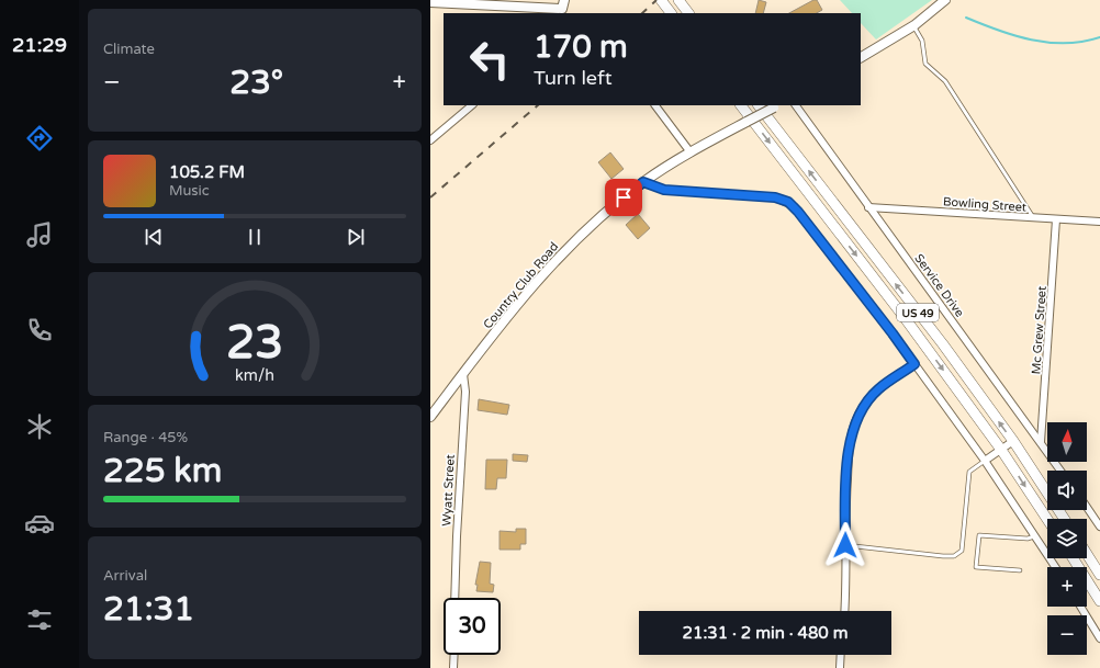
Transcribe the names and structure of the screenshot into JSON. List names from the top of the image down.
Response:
{
  "streets": {
    "main road": ["US 49"],
    "street": [
      "Bowling Street",
      "Country Club Road",
      "Service Drive",
      "Mc Grew Street",
      "Wyatt Street"
    ]
  },
  "crossings": [
    ["Bowling Street", "Service Drive"],
    ["Bowling Street", "Mc Grew Street"],
    ["Country Club Road", "Wyatt Street"],
    ["Service Drive", "Mc Grew Street"]
  ],
  "north": "top",
  "page": {
    "tabs": "21:29",
    "tile": [
      "Climate",
      ["Range · 45%", "225 km"],
      ["Arrival", "21:31"]
    ],
    "turn": ["170 m", "Turn left"],
    "heat": ["−", "23°", "+"],
    "song": ["105.2 FM", "Music"],
    "map_buttons": ["+", "−"],
    "limit": "30",
    "trip": "21:31 · 2 min · 480 m",
    "gauge": ["23", "km/h"]
  }
}
